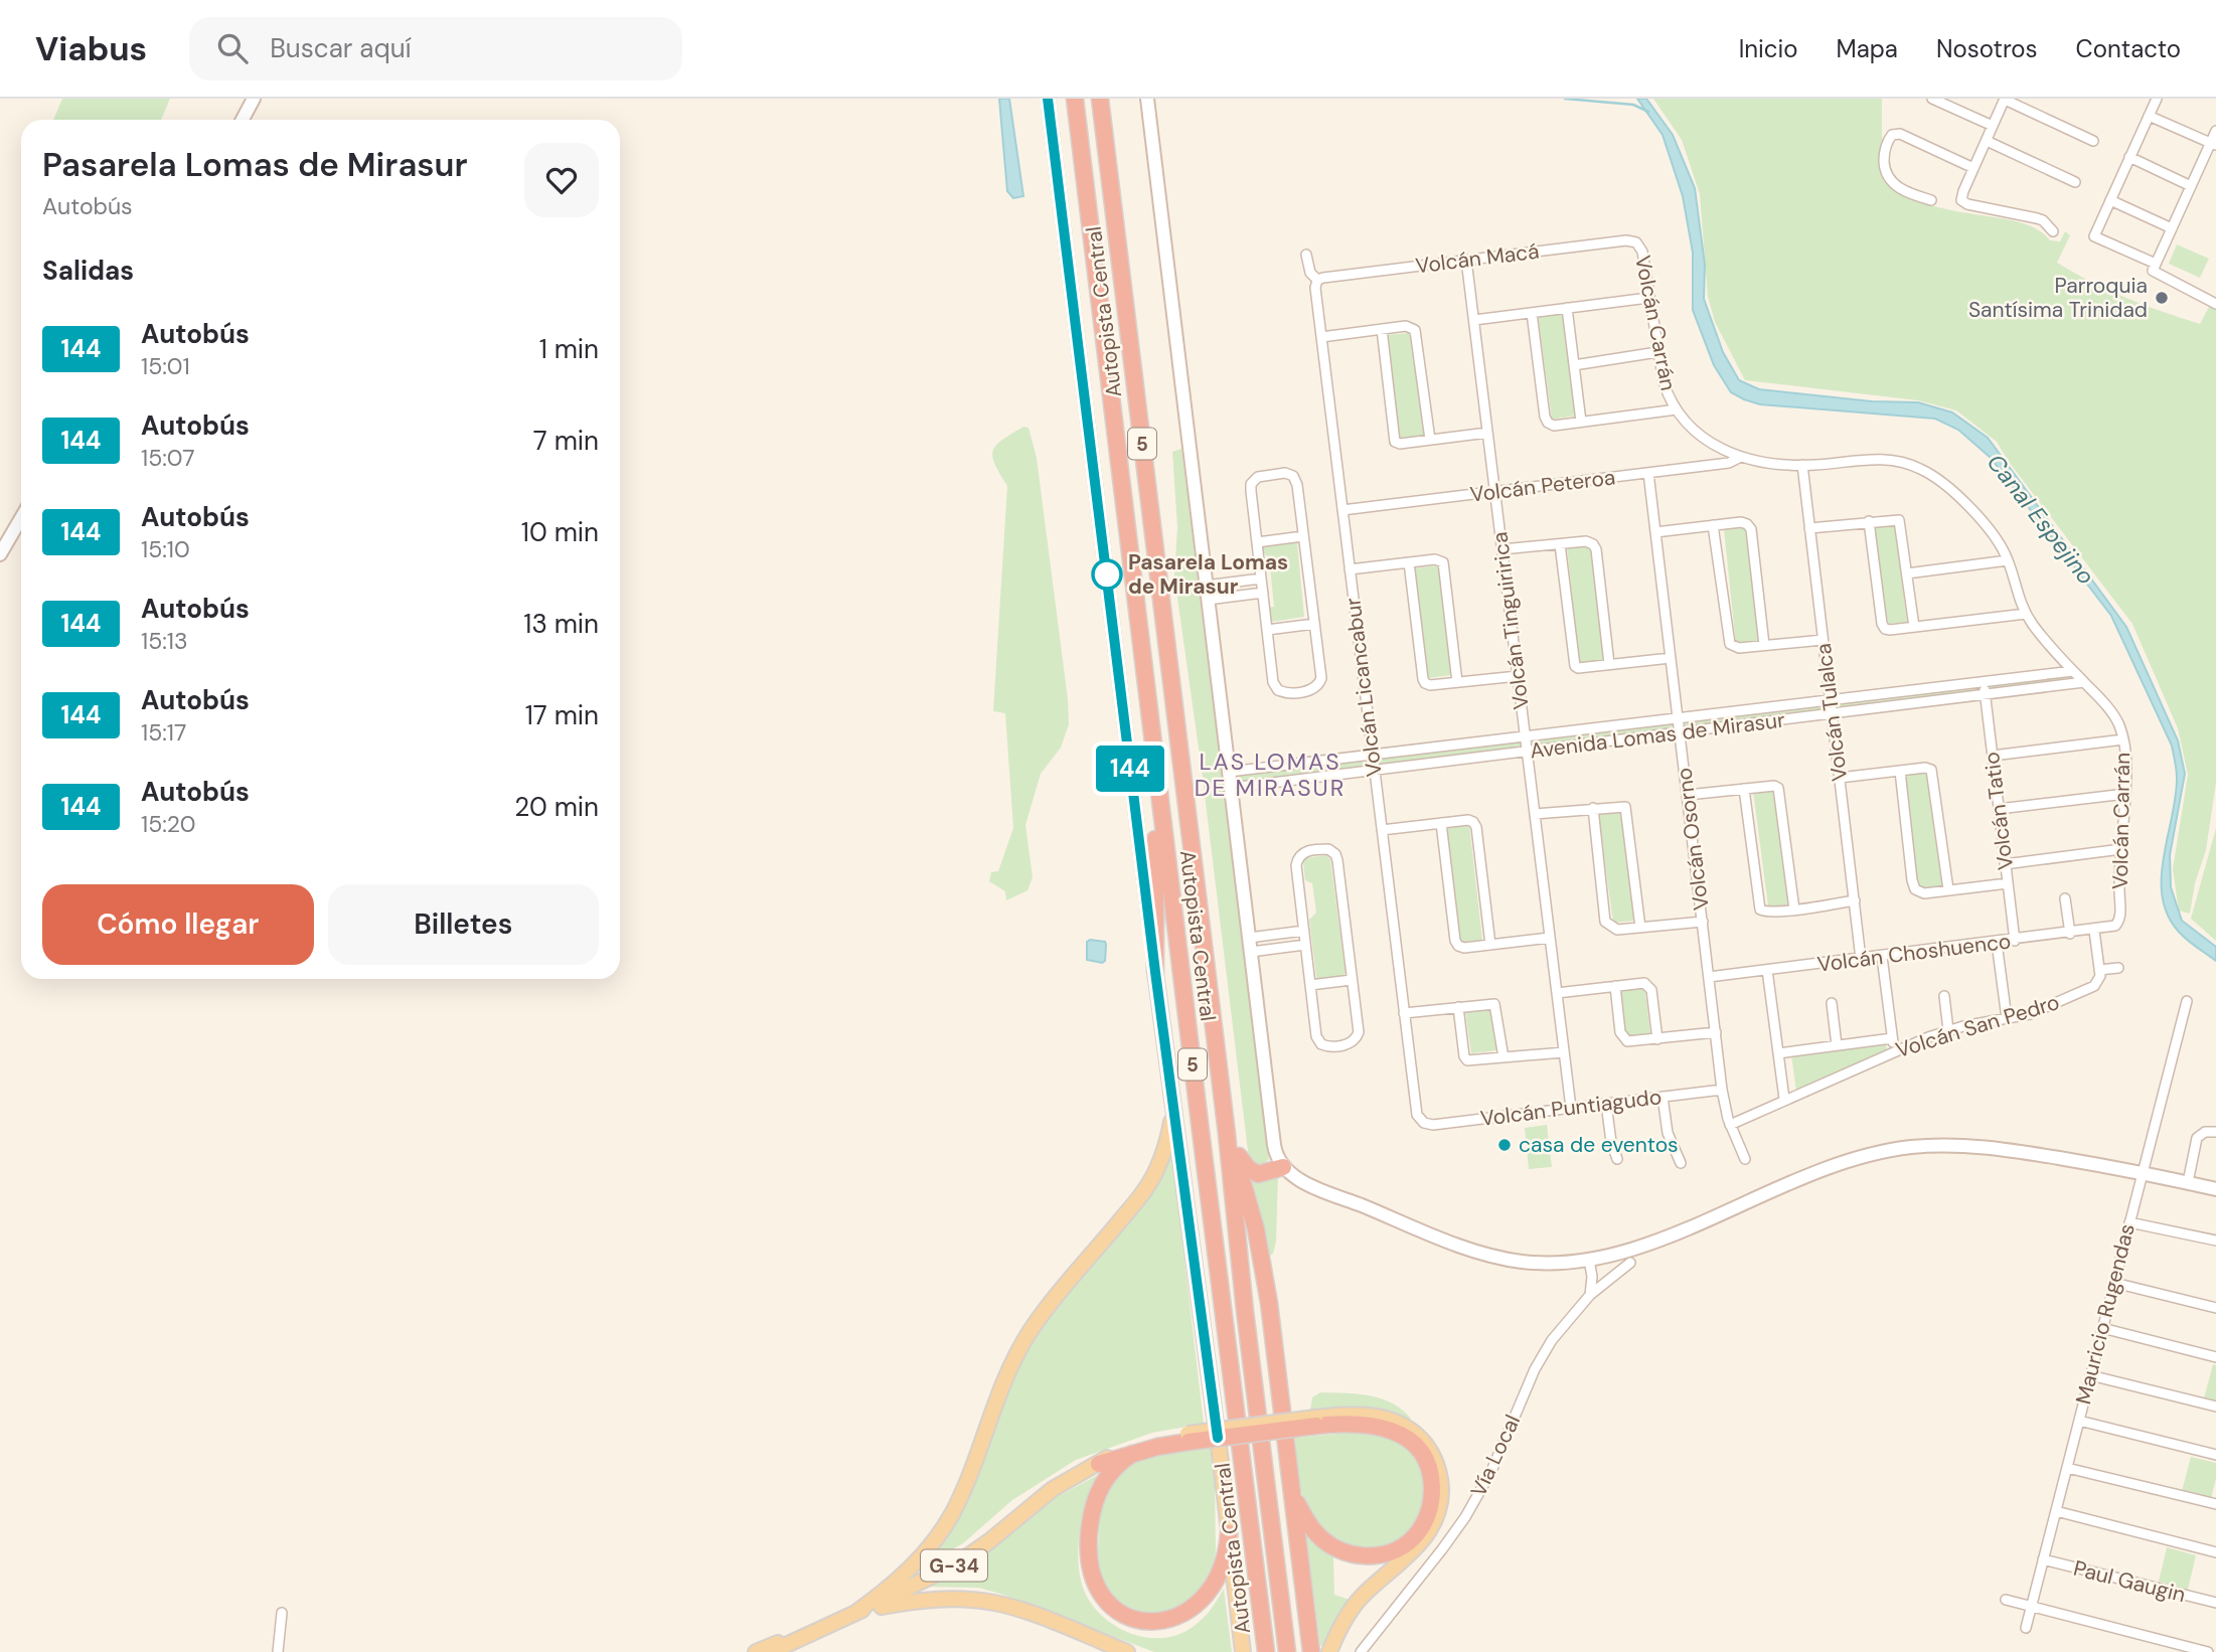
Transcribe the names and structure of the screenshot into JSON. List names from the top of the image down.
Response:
{
  "streets": {
    "highway": ["Autopista Central", "5"],
    "main road": ["G-34"],
    "street": [
      "Volcán Macá",
      "Volcán Carrán",
      "Volcán Peteroa",
      "Volcán Tinguiririca",
      "Volcán Licancabur",
      "Volcán Tulalca",
      "Avenida Lomas de Mirasur",
      "Volcán Tatio",
      "Volcán Osorno",
      "Volcán Choshuenco",
      "Volcán San Pedro",
      "Volcán Puntiagudo",
      "Mauricio Rugendas",
      "Vía Local",
      "Paul Gaugin"
    ]
  },
  "crossings": [
    ["Volcán Macá", "Volcán Carrán"],
    ["Volcán Macá", "Volcán Tinguiririca"],
    ["Volcán Macá", "Volcán Licancabur"],
    ["Volcán Carrán", "Volcán Peteroa"],
    ["Volcán Carrán", "Volcán Tulalca"],
    ["Volcán Carrán", "Avenida Lomas de Mirasur"],
    ["Volcán Carrán", "Volcán Choshuenco"],
    ["Volcán Peteroa", "Volcán Tinguiririca"],
    ["Volcán Peteroa", "Volcán Licancabur"],
    ["Volcán Peteroa", "Volcán Osorno"],
    ["Volcán Tinguiririca", "Avenida Lomas de Mirasur"],
    ["Volcán Tinguiririca", "Volcán Puntiagudo"],
    ["Volcán Licancabur", "Avenida Lomas de Mirasur"],
    ["Volcán Licancabur", "Volcán Puntiagudo"],
    ["Volcán Tulalca", "Avenida Lomas de Mirasur"],
    ["Volcán Tulalca", "Volcán Choshuenco"],
    ["Avenida Lomas de Mirasur", "Volcán Tatio"],
    ["Avenida Lomas de Mirasur", "Volcán Osorno"],
    ["Volcán Tatio", "Volcán Choshuenco"],
    ["Volcán Osorno", "Volcán Choshuenco"],
    ["Volcán Osorno", "Volcán San Pedro"],
    ["Volcán Osorno", "Volcán Puntiagudo"],
    ["Mauricio Rugendas", "Paul Gaugin"]
  ],
  "districts": ["LAS LOMAS DE MIRASUR"],
  "water": ["Canal Espejino"],
  "places": ["Parroquia Santísima Trinidad", "Pasarela Lomas de Mirasur", "casa de eventos"],
  "lines": ["bus line 144"],
  "page": {
    "header": "Viabus",
    "search": "Buscar aquí",
    "nav": [
      "Inicio",
      "Mapa",
      "Nosotros",
      "Contacto"
    ],
    "on_map": "144",
    "heading": [
      ["Pasarela Lomas de Mirasur", "Autobús"],
      "Salidas"
    ],
    "list": [
      {
        "mark": "144",
        "name": "Autobús",
        "note": "15:01",
        "value": "1 min"
      },
      {
        "mark": "144",
        "name": "Autobús",
        "note": "15:07",
        "value": "7 min"
      },
      {
        "mark": "144",
        "name": "Autobús",
        "note": "15:10",
        "value": "10 min"
      },
      {
        "mark": "144",
        "name": "Autobús",
        "note": "15:13",
        "value": "13 min"
      },
      {
        "mark": "144",
        "name": "Autobús",
        "note": "15:17",
        "value": "17 min"
      },
      {
        "mark": "144",
        "name": "Autobús",
        "note": "15:20",
        "value": "20 min"
      }
    ],
    "buttons": ["Cómo llegar", "Billetes"]
  }
}
